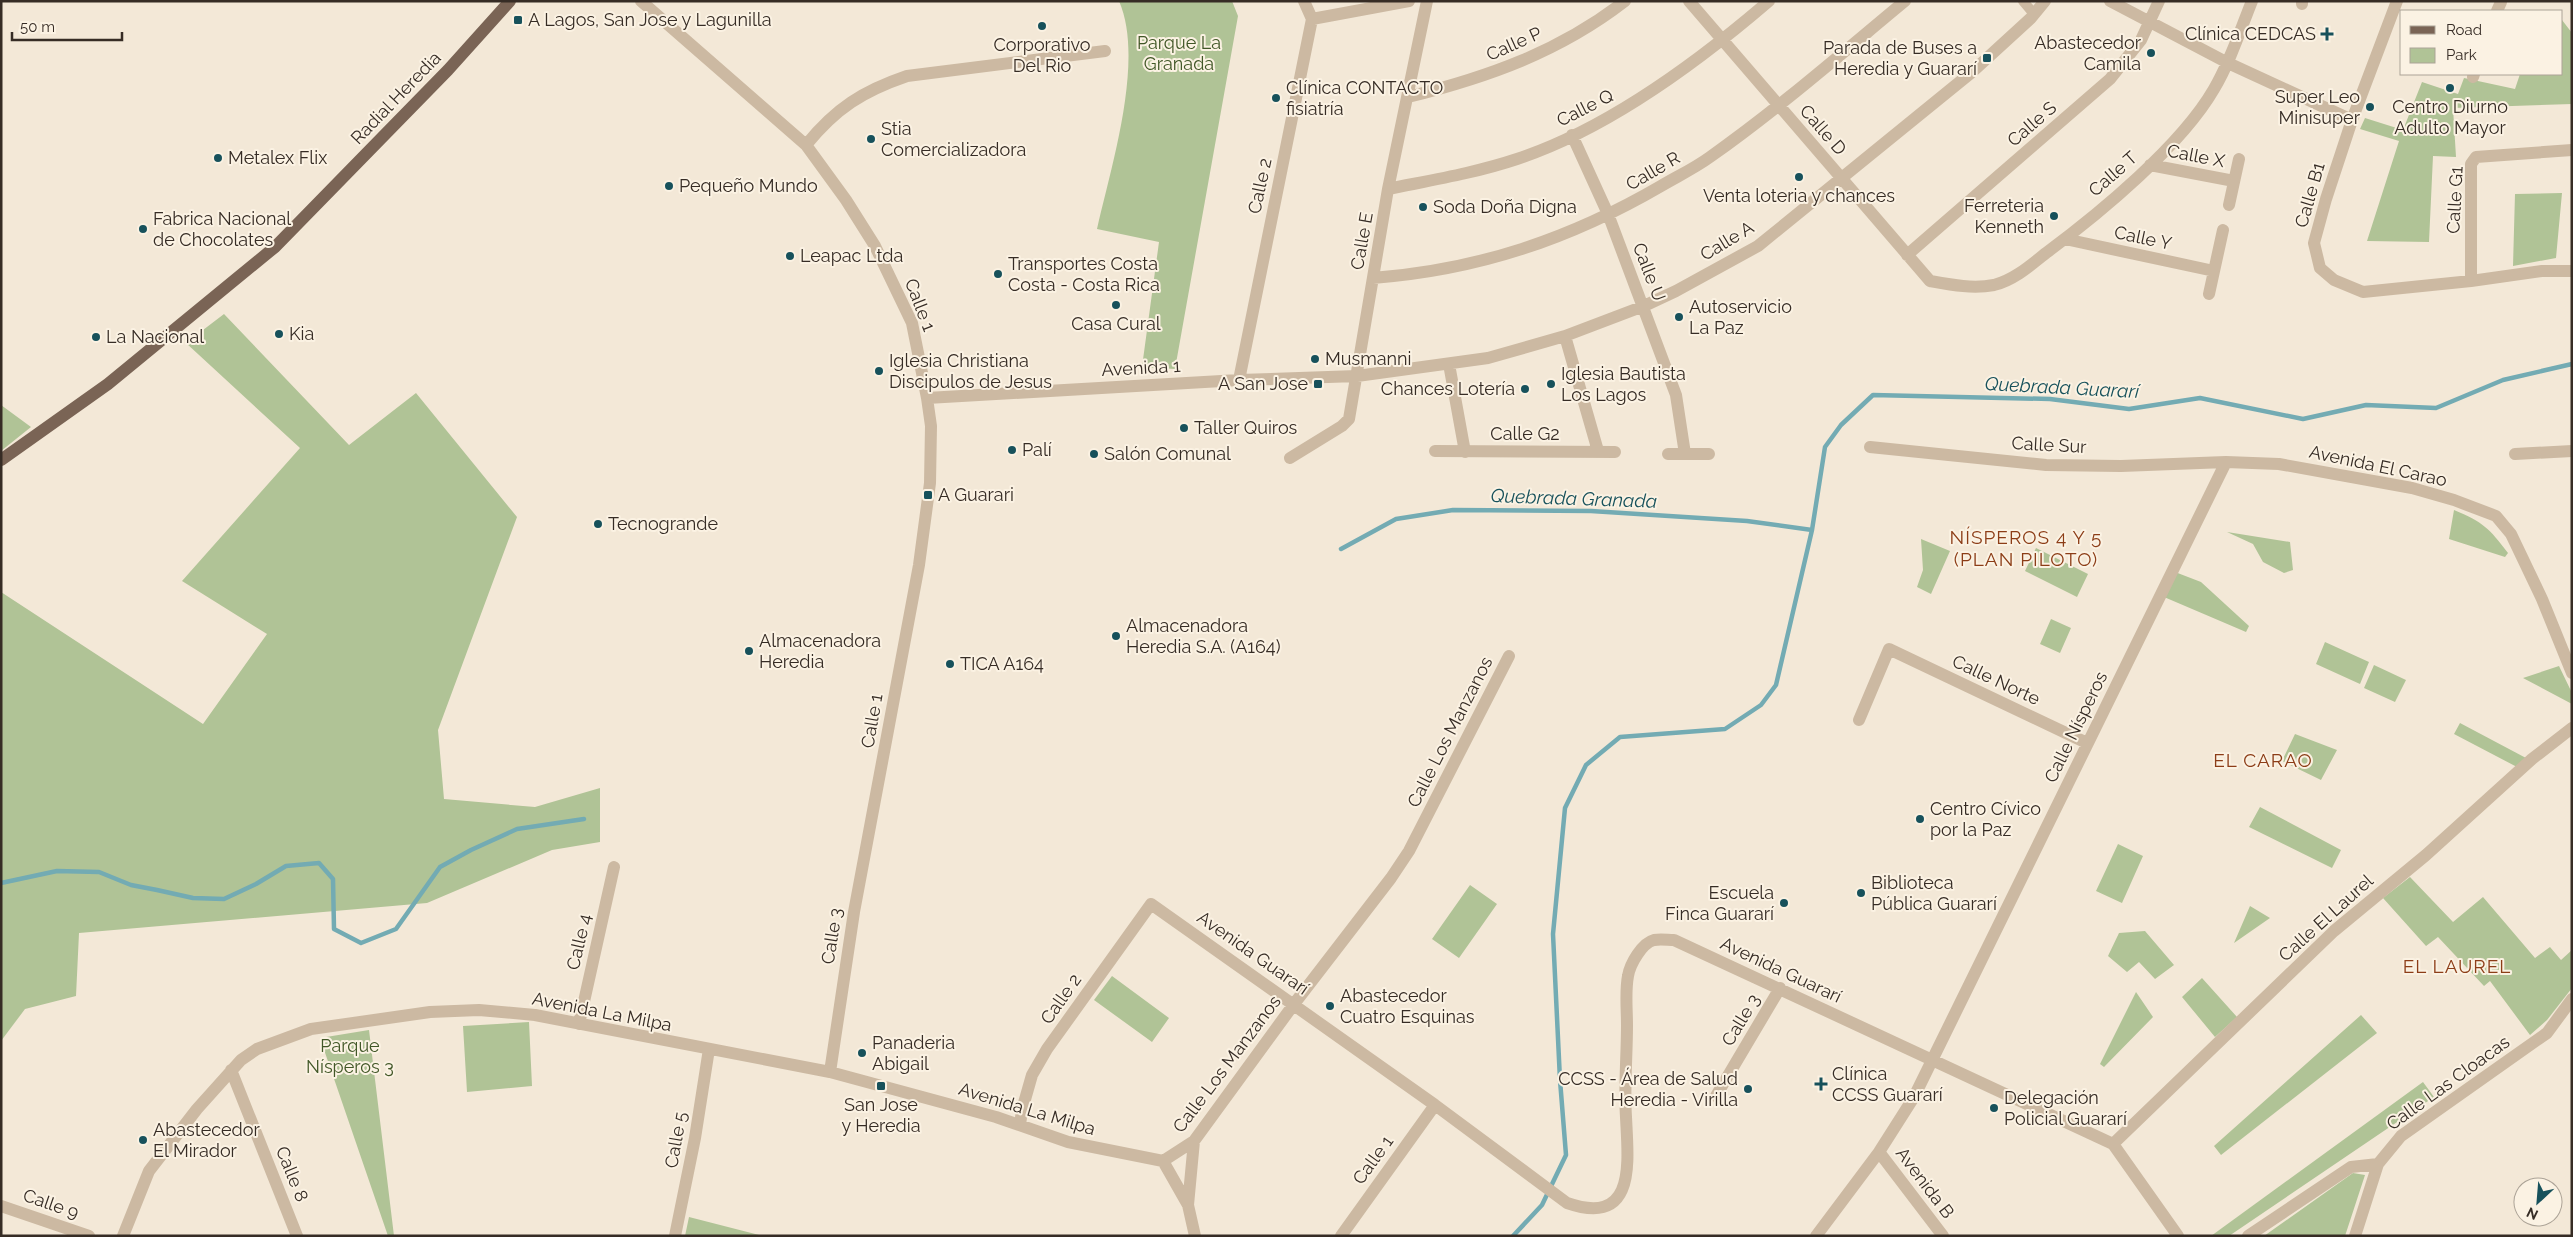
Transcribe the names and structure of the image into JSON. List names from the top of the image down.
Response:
{
  "streets": {
    "main road": ["Radial Heredia"],
    "street": [
      "Calle P",
      "Calle Q",
      "Calle S",
      "Calle D",
      "Calle X",
      "Calle R",
      "Calle T",
      "Calle 2",
      "Calle B1",
      "Calle G1",
      "Calle Y",
      "Calle E",
      "Calle A",
      "Calle U",
      "Calle 1",
      "Avenida 1",
      "Calle G2",
      "Calle Sur",
      "Avenida El Carao",
      "Calle Norte",
      "Calle Nísperos",
      "Calle Los Manzanos",
      "Calle El Laurel",
      "Calle 3",
      "Calle 4",
      "Avenida Guararí",
      "Avenida La Milpa",
      "Calle Las Cloacas",
      "Calle 5",
      "Calle 8",
      "Avenida B",
      "Calle 9"
    ]
  },
  "crossings": [
    ["Calle P", "Calle E"],
    ["Calle Q", "Calle D"],
    ["Calle Q", "Calle E"],
    ["Calle Q", "Calle U"],
    ["Calle S", "Calle D"],
    ["Calle D", "Calle R"],
    ["Calle D", "Calle T"],
    ["Calle D", "Calle A"],
    ["Calle X", "Calle T"],
    ["Calle R", "Calle E"],
    ["Calle R", "Calle U"],
    ["Calle T", "Calle Y"],
    ["Calle 2", "Avenida 1"],
    ["Calle 2", "Avenida Guararí"],
    ["Calle 2", "Avenida La Milpa"],
    ["Calle B1", "Calle G1"],
    ["Calle E", "Calle A"],
    ["Calle E", "Avenida 1"],
    ["Calle A", "Calle U"],
    ["Calle A", "Avenida 1"],
    ["Calle 1", "Avenida 1"],
    ["Calle 1", "Calle 3"],
    ["Calle 1", "Avenida Guararí"],
    ["Calle Sur", "Avenida El Carao"],
    ["Calle Sur", "Calle Nísperos"],
    ["Avenida El Carao", "Calle Nísperos"],
    ["Calle Norte", "Calle Nísperos"],
    ["Calle Nísperos", "Avenida Guararí"],
    ["Calle Nísperos", "Avenida B"],
    ["Calle Los Manzanos", "Avenida Guararí"],
    ["Calle Los Manzanos", "Avenida La Milpa"],
    ["Calle El Laurel", "Avenida Guararí"],
    ["Calle 3", "Avenida Guararí"],
    ["Calle 3", "Avenida La Milpa"],
    ["Calle 4", "Avenida La Milpa"],
    ["Avenida La Milpa", "Calle 5"],
    ["Avenida La Milpa", "Calle 8"]
  ],
  "districts": ["NÍSPEROS 4 Y 5 (PLAN PILOTO)", "EL CARAO", "EL LAUREL"],
  "water": ["Quebrada Guararí", "Quebrada Granada"],
  "parks": ["Parque La Granada", "Parque Nísperos 3"],
  "places": {
    "transit": [
      "A Lagos, San Jose y Lagunilla",
      "Parada de Buses a Heredia y Guararí",
      "A San Jose",
      "A Guarari",
      "San Jose y Heredia"
    ],
    "other": [
      "Corporativo Del Rio",
      "Abastecedor Camila",
      "Centro Diurno Adulto Mayor",
      "Clínica CONTACTO fisiatría",
      "Super Leo Minisuper",
      "Stia Comercializadora",
      "Metalex Flix",
      "Venta loteria y chances",
      "Pequeño Mundo",
      "Soda Doña Digna",
      "Ferreteria Kenneth",
      "Fabrica Nacional de Chocolates",
      "Leapac Ltda",
      "Transportes Costa Costa - Costa Rica",
      "Casa Cural",
      "Autoservicio La Paz",
      "Kia",
      "La Nacional",
      "Musmanni",
      "Iglesia Christiana Discipulos de Jesus",
      "Iglesia Bautista Los Lagos",
      "Chances Lotería",
      "Taller Quiros",
      "Palí",
      "Salón Comunal",
      "Tecnogrande",
      "Almacenadora Heredia S.A. (A164)",
      "Almacenadora Heredia",
      "TICA A164",
      "Centro Cívico por la Paz",
      "Biblioteca Pública Guararí",
      "Escuela Finca Guararí",
      "Abastecedor Cuatro Esquinas",
      "Panaderia Abigail",
      "CCSS - Área de Salud Heredia - Virilla",
      "Delegación Policial Guararí",
      "Abastecedor El Mirador"
    ],
    "health": ["Clínica CEDCAS", "Clínica CCSS Guararí"]
  },
  "legend": ["Road", "Park"],
  "scale_bar": "50 m",
  "north": "bottom left"
}
